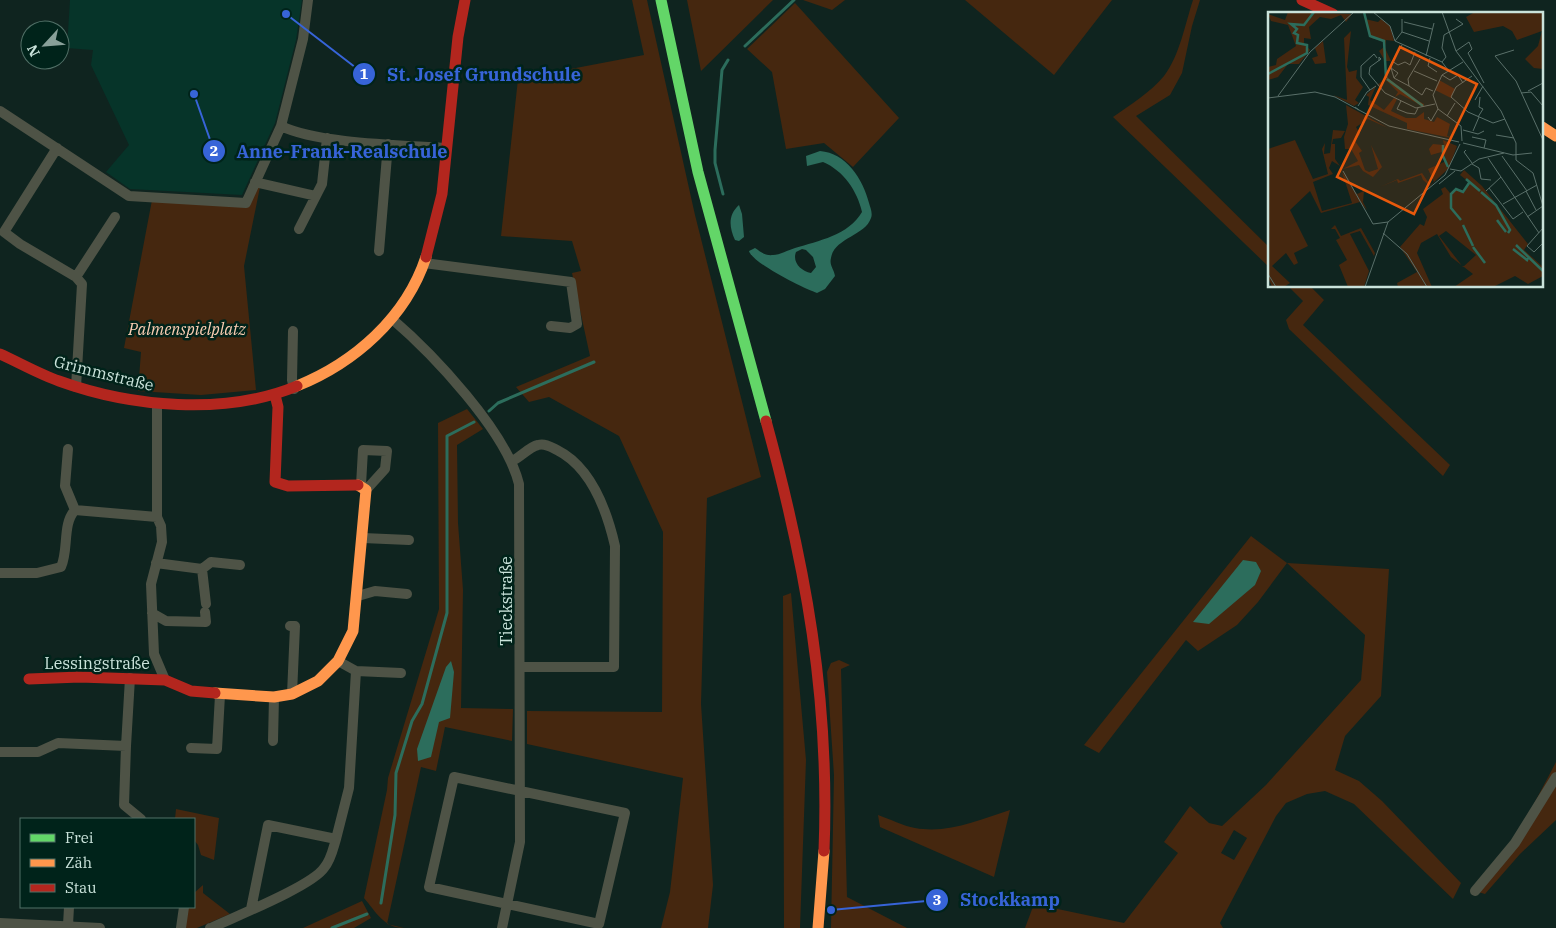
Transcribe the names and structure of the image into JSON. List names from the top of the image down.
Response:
{
  "streets": {
    "street": ["Grimmstraße", "Tieckstraße", "Lessingstraße"]
  },
  "crossings": [
    ["Grimmstraße", "Tieckstraße"],
    ["Grimmstraße", "Lessingstraße"]
  ],
  "parks": ["Palmenspielplatz"],
  "places": ["St. Josef Grundschule", "Anne-Frank-Realschule", "Stockkamp"],
  "legend": ["Frei", "Zäh", "Stau"],
  "north": "bottom left"
}
